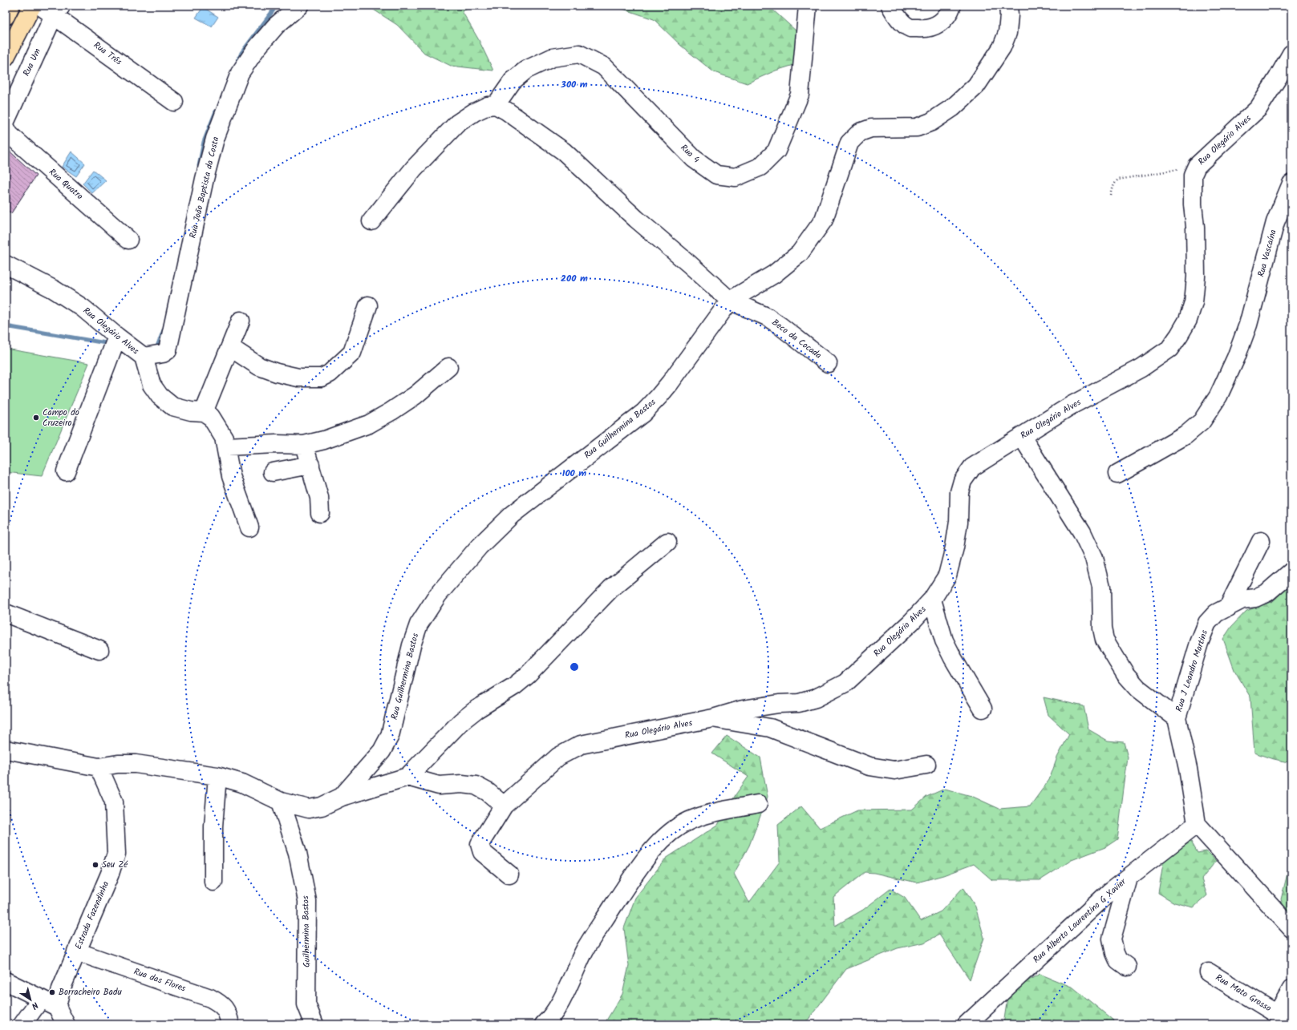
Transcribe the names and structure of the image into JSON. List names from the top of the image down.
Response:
{
  "streets": {
    "street": [
      "Rua Três",
      "Rua Um",
      "Rua Olegário Alves",
      "Rua 4",
      "Rua Quatro",
      "Rua João Baptista da Costa",
      "Rua Vascaína",
      "Beco da Cocada",
      "Rua Guilhermina Bastos",
      "Rua J Leandro Martins",
      "Estrada Fazendinha",
      "Rua Alberto Laurentino G Xavier",
      "Guilhermina Bastos",
      "Rua das Flores",
      "Rua Mato Grosso"
    ]
  },
  "crossings": [
    ["Rua Três", "Rua Um"],
    ["Rua Olegário Alves", "Rua João Baptista da Costa"],
    ["Rua Olegário Alves", "Rua J Leandro Martins"],
    ["Rua 4", "Beco da Cocada"],
    ["Beco da Cocada", "Rua Guilhermina Bastos"],
    ["Rua Guilhermina Bastos", "Estrada Fazendinha"],
    ["Rua Guilhermina Bastos", "Guilhermina Bastos"],
    ["Estrada Fazendinha", "Rua das Flores"]
  ],
  "places": ["Campo do Cruzeiro", "Seu Zé", "Borracheiro Badu"],
  "north": "bottom right",
  "rings": ["300 m", "200 m", "100 m"]
}
